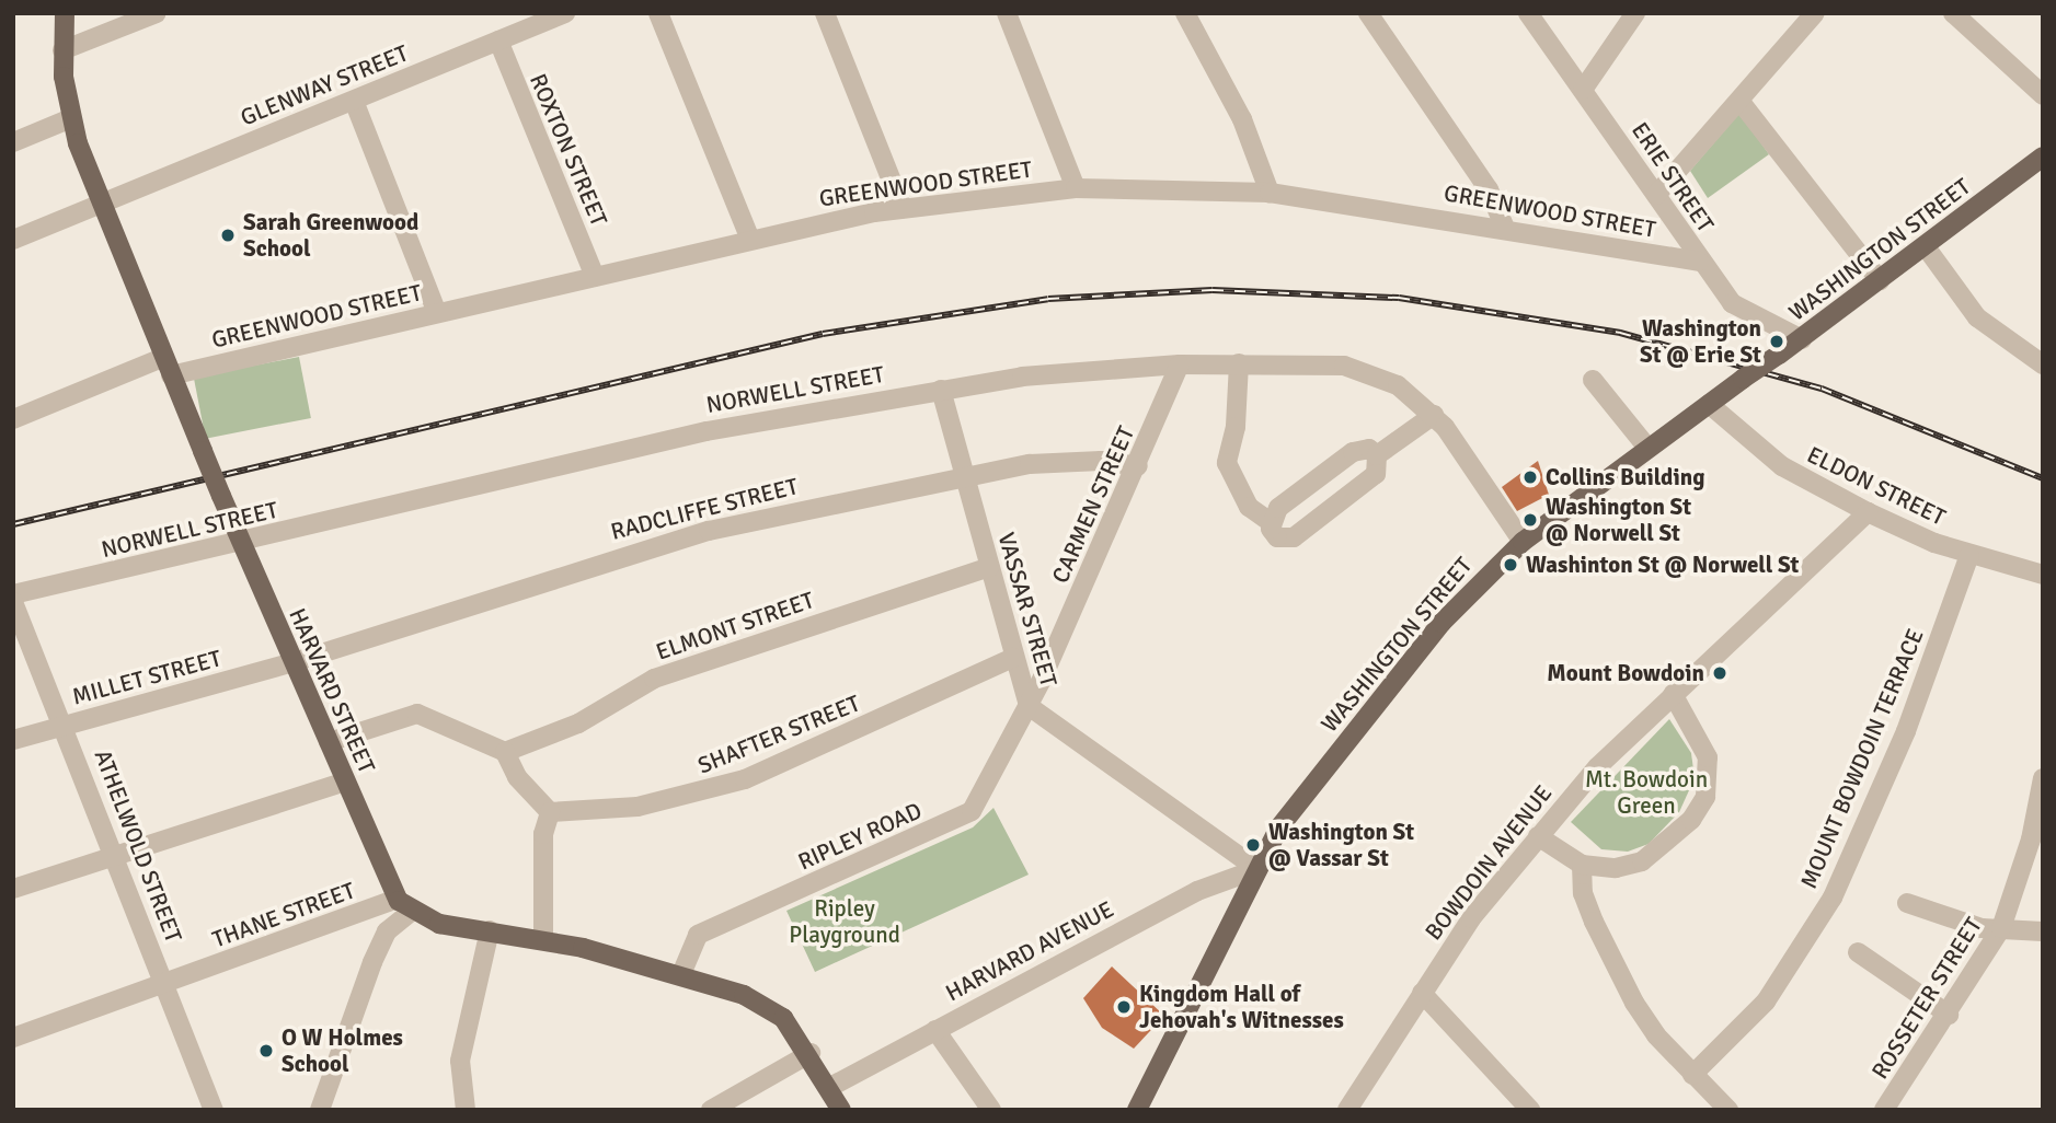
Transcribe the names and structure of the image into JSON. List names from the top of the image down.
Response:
{
  "streets": {
    "main road": ["WASHINGTON STREET", "HARVARD STREET"],
    "street": [
      "GLENWAY STREET",
      "ROXTON STREET",
      "ERIE STREET",
      "GREENWOOD STREET",
      "NORWELL STREET",
      "ELDON STREET",
      "CARMEN STREET",
      "RADCLIFFE STREET",
      "VASSAR STREET",
      "ELMONT STREET",
      "MILLET STREET",
      "SHAFTER STREET",
      "MOUNT BOWDOIN TERRACE",
      "RIPLEY ROAD",
      "ATHELWOLD STREET",
      "BOWDOIN AVENUE",
      "THANE STREET",
      "HARVARD AVENUE",
      "ROSSETER STREET"
    ]
  },
  "crossings": [
    ["GLENWAY STREET", "ROXTON STREET"],
    ["GLENWAY STREET", "HARVARD STREET"],
    ["ROXTON STREET", "GREENWOOD STREET"],
    ["ERIE STREET", "GREENWOOD STREET"],
    ["ERIE STREET", "WASHINGTON STREET"],
    ["GREENWOOD STREET", "HARVARD STREET"],
    ["WASHINGTON STREET", "NORWELL STREET"],
    ["WASHINGTON STREET", "ELDON STREET"],
    ["WASHINGTON STREET", "VASSAR STREET"],
    ["WASHINGTON STREET", "HARVARD AVENUE"],
    ["NORWELL STREET", "CARMEN STREET"],
    ["NORWELL STREET", "VASSAR STREET"],
    ["NORWELL STREET", "HARVARD STREET"],
    ["ELDON STREET", "MOUNT BOWDOIN TERRACE"],
    ["ELDON STREET", "BOWDOIN AVENUE"],
    ["CARMEN STREET", "RADCLIFFE STREET"],
    ["CARMEN STREET", "VASSAR STREET"],
    ["CARMEN STREET", "RIPLEY ROAD"],
    ["RADCLIFFE STREET", "VASSAR STREET"],
    ["RADCLIFFE STREET", "MILLET STREET"],
    ["RADCLIFFE STREET", "HARVARD STREET"],
    ["VASSAR STREET", "ELMONT STREET"],
    ["VASSAR STREET", "SHAFTER STREET"],
    ["VASSAR STREET", "RIPLEY ROAD"],
    ["VASSAR STREET", "HARVARD AVENUE"],
    ["MILLET STREET", "HARVARD STREET"],
    ["MILLET STREET", "ATHELWOLD STREET"],
    ["HARVARD STREET", "THANE STREET"],
    ["ATHELWOLD STREET", "THANE STREET"]
  ],
  "parks": ["Mt. Bowdoin Green", "Ripley Playground"],
  "places": [
    "Sarah Greenwood School",
    "Washington St @ Erie St",
    "Collins Building",
    "Washington St @ Norwell St",
    "Washinton St @ Norwell St",
    "Mount Bowdoin",
    "Washington St @ Vassar St",
    "Kingdom Hall of Jehovah's Witnesses",
    "O W Holmes School"
  ]
}
